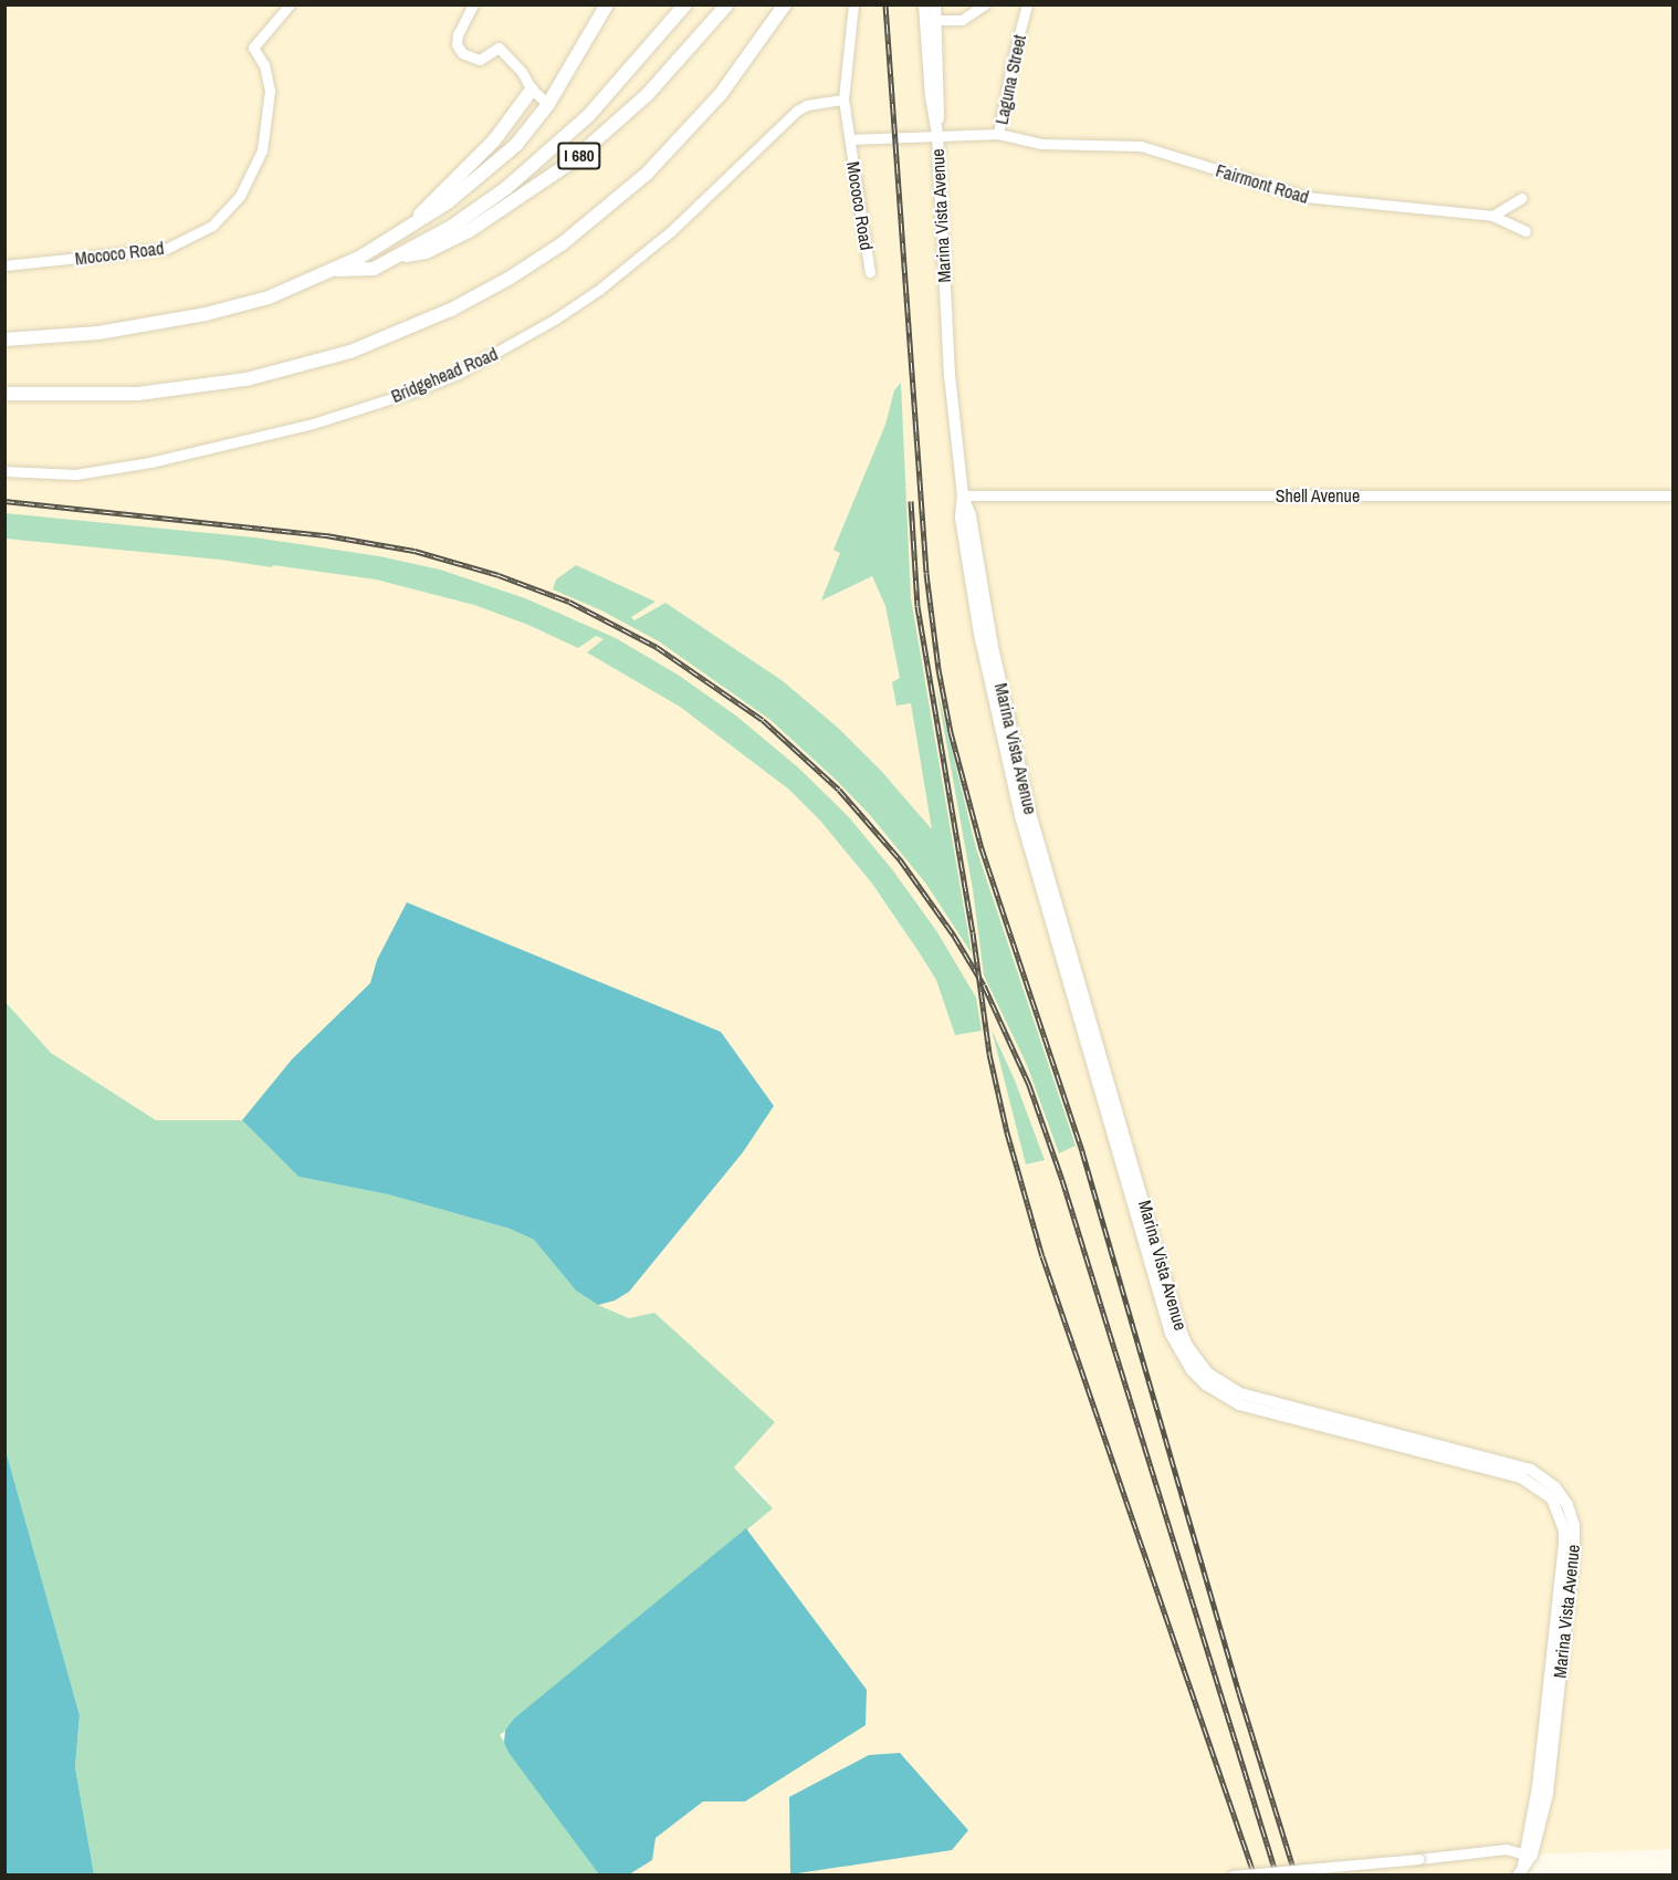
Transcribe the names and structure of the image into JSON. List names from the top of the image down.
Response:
{
  "streets": {
    "highway": ["I 680"],
    "main road": ["Marina Vista Avenue"],
    "street": [
      "Laguna Street",
      "Fairmont Road",
      "Mococo Road",
      "Bridgehead Road",
      "Shell Avenue"
    ]
  },
  "crossings": [
    ["Laguna Street", "Fairmont Road"],
    ["Laguna Street", "Mococo Road"],
    ["Laguna Street", "Marina Vista Avenue"],
    ["Mococo Road", "Marina Vista Avenue"],
    ["Mococo Road", "Bridgehead Road"],
    ["Marina Vista Avenue", "Shell Avenue"]
  ]
}
